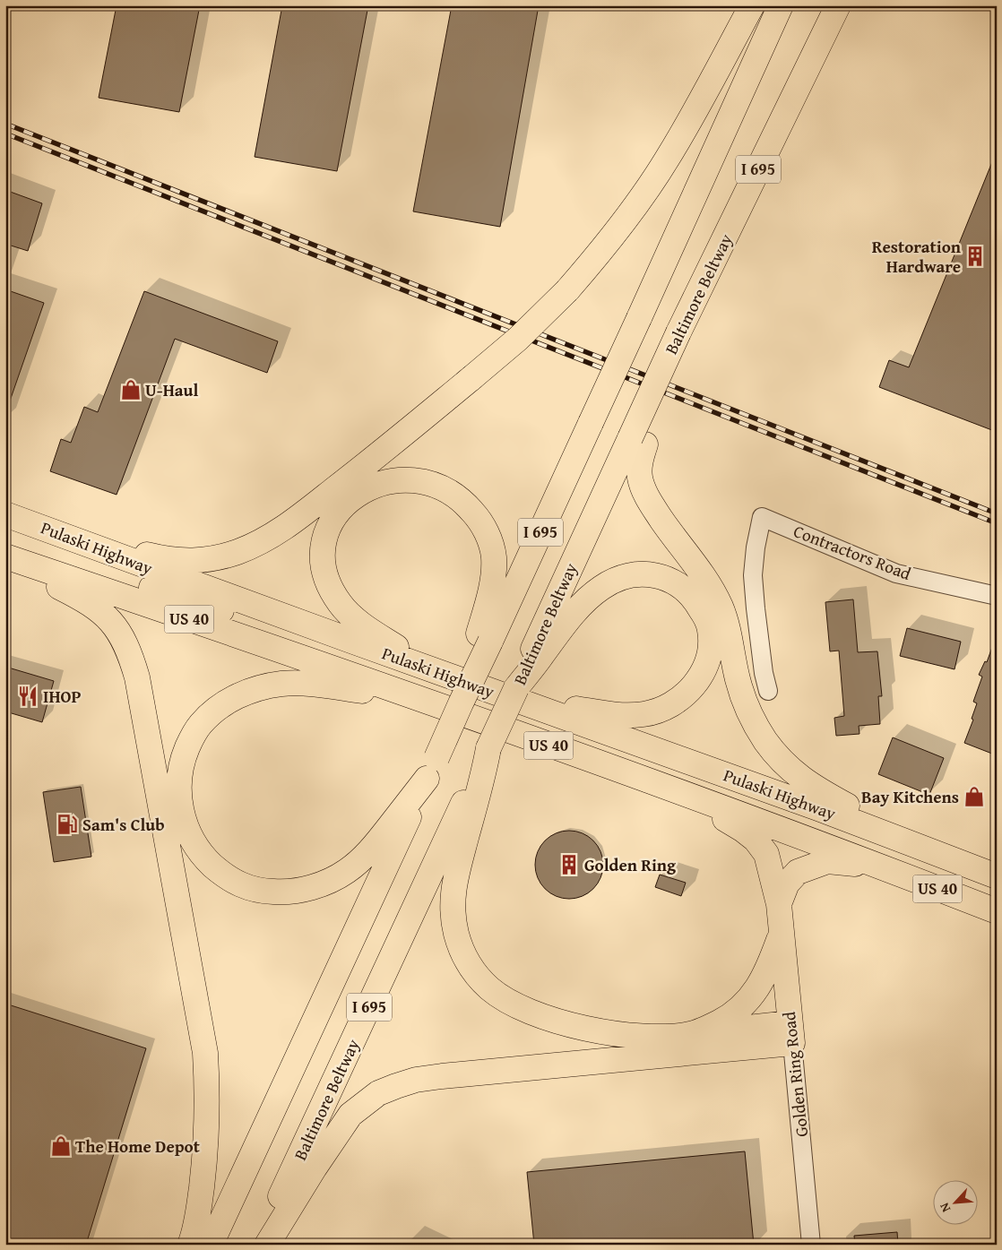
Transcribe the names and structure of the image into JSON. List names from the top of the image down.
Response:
{
  "streets": {
    "highway": [
      "I 695",
      "Baltimore Beltway",
      "Pulaski Highway",
      "US 40",
      "Golden Ring Road"
    ],
    "street": ["Contractors Road"]
  },
  "crossings": [
    ["Baltimore Beltway", "Pulaski Highway"],
    ["Pulaski Highway", "Golden Ring Road"]
  ],
  "places": {
    "building": ["Restoration Hardware", "Golden Ring"],
    "shop": ["U-Haul", "Bay Kitchens", "The Home Depot"],
    "restaurant": ["IHOP"],
    "fuel station": ["Sam's Club"]
  },
  "north": "bottom left"
}
